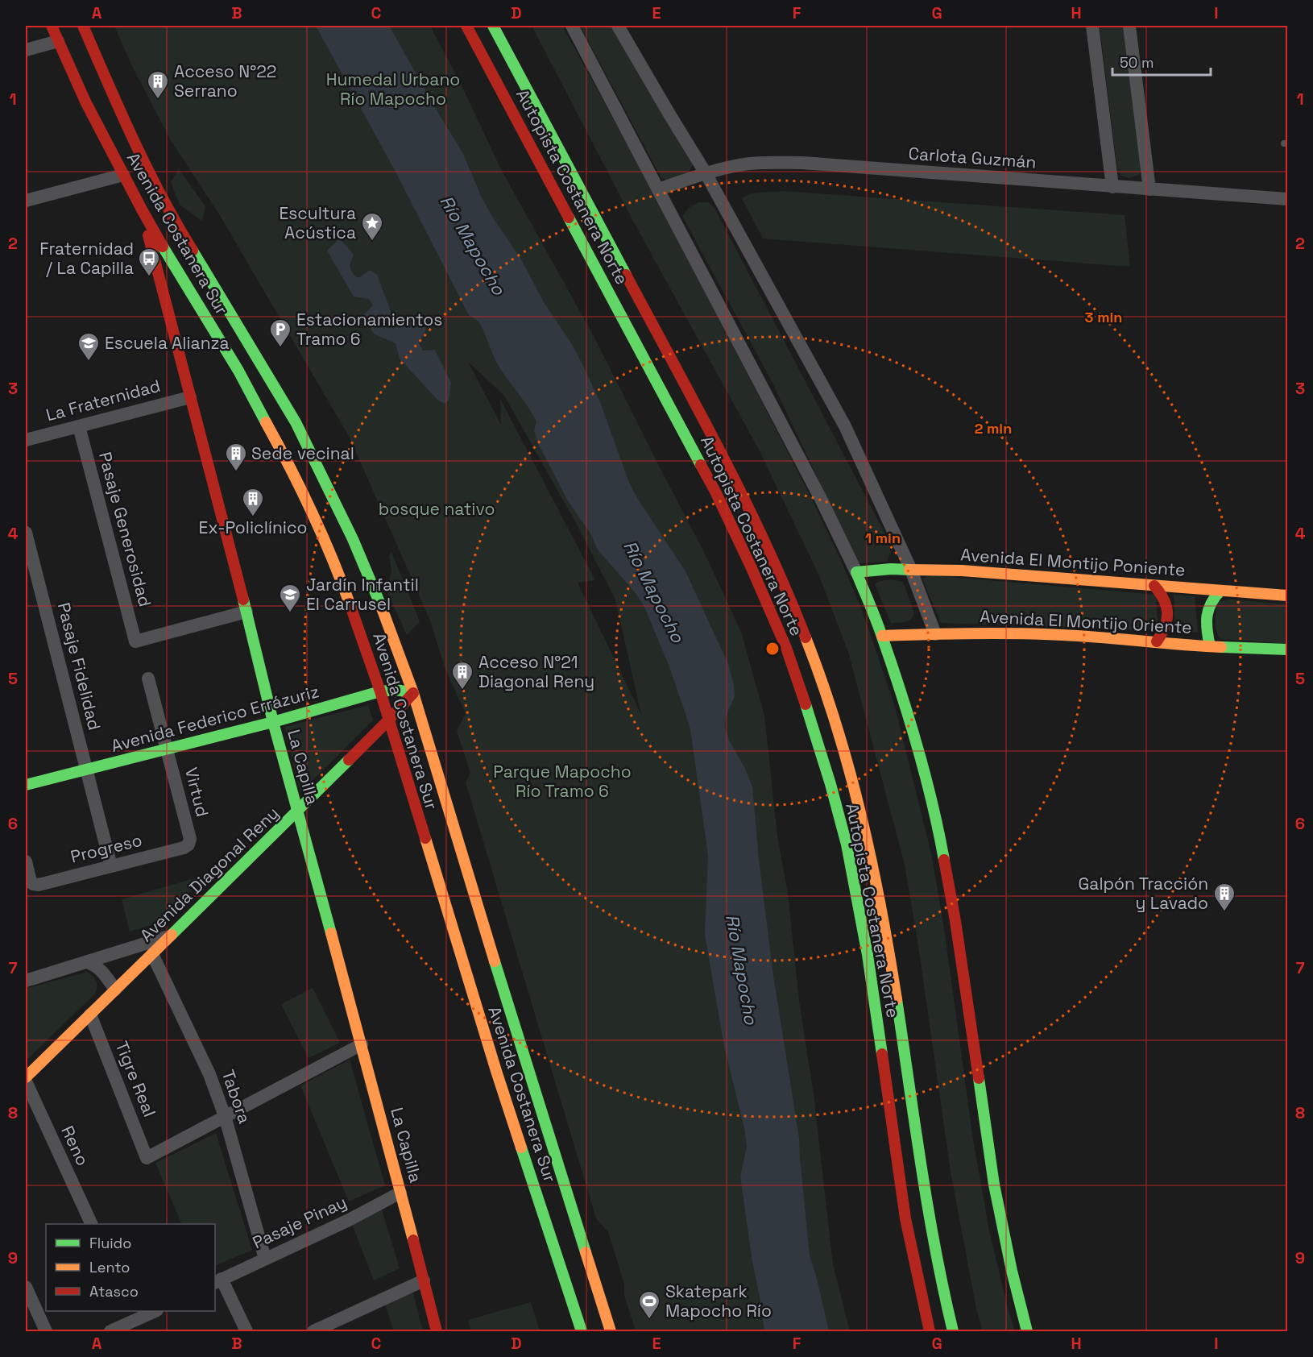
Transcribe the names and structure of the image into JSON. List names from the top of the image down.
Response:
{
  "streets": {
    "main road": [
      "Autopista Costanera Norte",
      "Avenida Costanera Sur",
      "Avenida El Montijo Poniente",
      "Avenida El Montijo Oriente",
      "Avenida Federico Errázuriz",
      "La Capilla",
      "Avenida Diagonal Reny"
    ],
    "street": [
      "Carlota Guzmán",
      "La Fraternidad",
      "Pasaje Generosidad",
      "Pasaje Fidelidad",
      "Virtud",
      "Progreso",
      "Tigre Real",
      "Tabora",
      "Reno",
      "Pasaje Pinay"
    ]
  },
  "crossings": [
    ["Avenida Costanera Sur", "Avenida Federico Errázuriz"],
    ["Avenida Costanera Sur", "La Capilla"],
    ["Avenida Costanera Sur", "Avenida Diagonal Reny"],
    ["La Fraternidad", "Pasaje Generosidad"],
    ["La Fraternidad", "La Capilla"],
    ["Pasaje Generosidad", "La Capilla"],
    ["Pasaje Fidelidad", "Avenida Federico Errázuriz"],
    ["Pasaje Fidelidad", "Progreso"],
    ["Avenida Federico Errázuriz", "La Capilla"],
    ["Avenida Federico Errázuriz", "Virtud"],
    ["Avenida Federico Errázuriz", "Avenida Diagonal Reny"],
    ["La Capilla", "Avenida Diagonal Reny"],
    ["La Capilla", "Pasaje Pinay"],
    ["Virtud", "Progreso"],
    ["Avenida Diagonal Reny", "Tigre Real"],
    ["Avenida Diagonal Reny", "Tabora"],
    ["Tigre Real", "Tabora"],
    ["Tabora", "Pasaje Pinay"]
  ],
  "water": ["Río Mapocho"],
  "parks": ["Humedal Urbano Río Mapocho", "bosque nativo", "Parque Mapocho Río Tramo 6"],
  "places": {
    "building": [
      "Acceso N°22 Serrano",
      "Sede vecinal",
      "Ex-Policlínico",
      "Acceso N°21 Diagonal Reny",
      "Galpón Tracción y Lavado"
    ],
    "place": ["Escultura Acústica"],
    "bus stop": ["Fraternidad / La Capilla"],
    "parking": ["Estacionamientos Tramo 6"],
    "school or university": ["Escuela Alianza", "Jardín Infantil El Carrusel"],
    "sports": ["Skatepark Mapocho Río"]
  },
  "legend": ["Fluido", "Lento", "Atasco"],
  "scale_bar": "50 m",
  "grid": {
    "columns": [
      "A",
      "B",
      "C",
      "D",
      "E",
      "F",
      "G",
      "H",
      "I"
    ],
    "rows": [
      "1",
      "2",
      "3",
      "4",
      "5",
      "6",
      "7",
      "8",
      "9"
    ]
  },
  "rings": ["3 min", "2 min", "1 min"]
}
